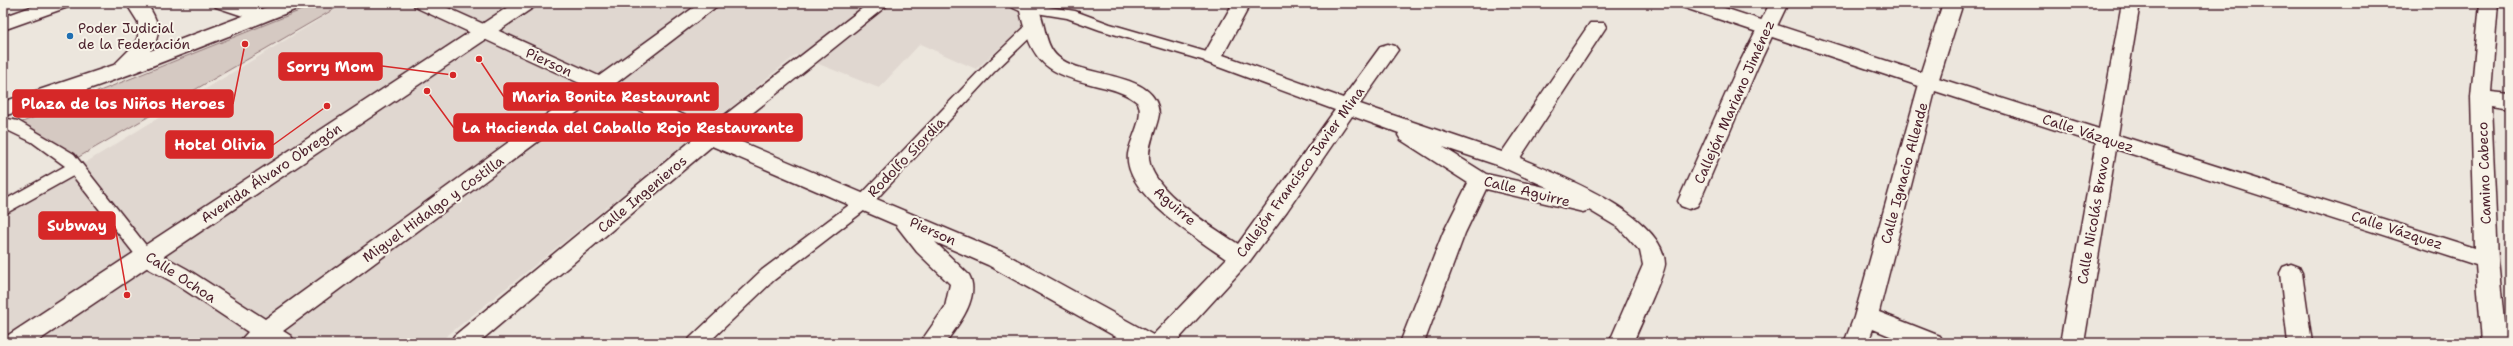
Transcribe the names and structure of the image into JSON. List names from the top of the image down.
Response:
{
  "streets": {
    "main road": ["Calle Vázquez", "Avenida Álvaro Obregón", "Calle Ignacio Allende"],
    "street": [
      "Pierson",
      "Callejón Mariano Jiménez",
      "Rodolfo Siordia",
      "Callejón Francisco Javier Mina",
      "Camino Cabeco",
      "Calle Aguirre",
      "Calle Ingenieros",
      "Aguirre",
      "Miguel Hidalgo y Costilla",
      "Calle Nicolás Bravo",
      "Calle Ochoa"
    ]
  },
  "crossings": [
    ["Pierson", "Rodolfo Siordia"],
    ["Pierson", "Avenida Álvaro Obregón"],
    ["Pierson", "Calle Ingenieros"],
    ["Pierson", "Miguel Hidalgo y Costilla"],
    ["Callejón Mariano Jiménez", "Calle Vázquez"],
    ["Calle Vázquez", "Calle Ignacio Allende"],
    ["Calle Vázquez", "Camino Cabeco"],
    ["Calle Vázquez", "Calle Nicolás Bravo"],
    ["Rodolfo Siordia", "Aguirre"],
    ["Callejón Francisco Javier Mina", "Calle Aguirre"],
    ["Callejón Francisco Javier Mina", "Aguirre"],
    ["Avenida Álvaro Obregón", "Calle Ochoa"],
    ["Miguel Hidalgo y Costilla", "Calle Ochoa"]
  ],
  "places": [
    "Poder Judicial de la Federación",
    "Plaza de los Niños Heroes",
    "Maria Bonita Restaurant",
    "Sorry Mom",
    "La Hacienda del Caballo Rojo Restaurante",
    "Hotel Olivia",
    "Subway"
  ]
}
